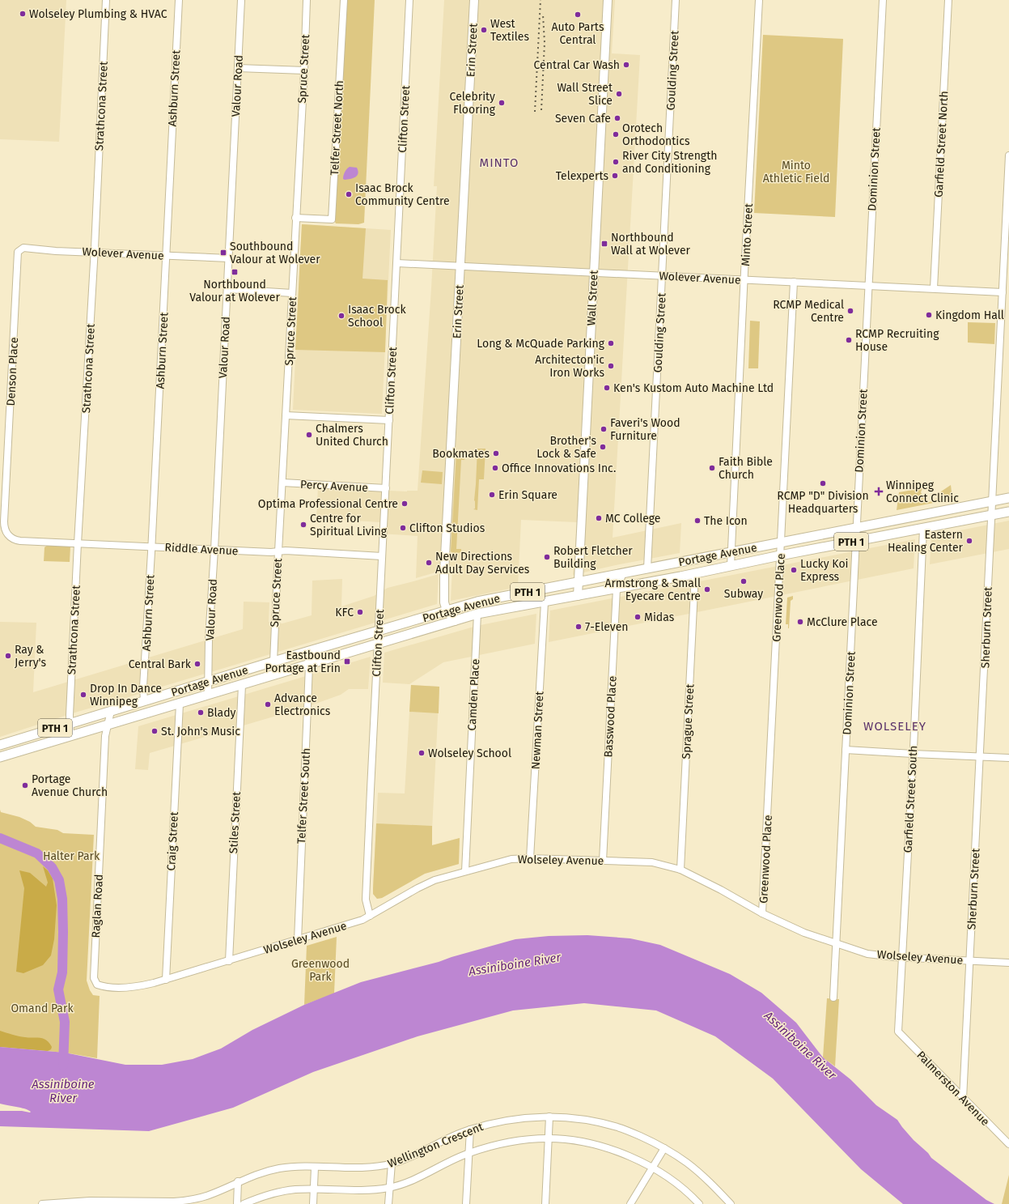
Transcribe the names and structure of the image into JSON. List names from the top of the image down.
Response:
{
  "streets": {
    "highway": ["PTH 1", "Portage Avenue"],
    "main road": ["Erin Street", "Wall Street"],
    "street": [
      "Spruce Street",
      "Goulding Street",
      "Valour Road",
      "Ashburn Street",
      "Strathcona Street",
      "Clifton Street",
      "Telfer Street North",
      "Garfield Street North",
      "Dominion Street",
      "Minto Street",
      "Wolever Avenue",
      "Denson Place",
      "Percy Avenue",
      "Riddle Avenue",
      "Greenwood Place",
      "Sherburn Street",
      "Camden Place",
      "Basswood Place",
      "Sprague Street",
      "Newman Street",
      "Telfer Street South",
      "Garfield Street South",
      "Stiles Street",
      "Craig Street",
      "Wolseley Avenue",
      "Raglan Road",
      "Palmerston Avenue",
      "Wellington Crescent"
    ]
  },
  "crossings": [
    ["Erin Street", "Wolever Avenue"],
    ["Erin Street", "Portage Avenue"],
    ["Spruce Street", "Telfer Street North"],
    ["Spruce Street", "Percy Avenue"],
    ["Spruce Street", "Riddle Avenue"],
    ["Spruce Street", "Portage Avenue"],
    ["Goulding Street", "Wolever Avenue"],
    ["Goulding Street", "Portage Avenue"],
    ["Valour Road", "Wolever Avenue"],
    ["Valour Road", "Riddle Avenue"],
    ["Valour Road", "Portage Avenue"],
    ["Ashburn Street", "Wolever Avenue"],
    ["Ashburn Street", "Riddle Avenue"],
    ["Ashburn Street", "Portage Avenue"],
    ["Strathcona Street", "Wolever Avenue"],
    ["Strathcona Street", "Riddle Avenue"],
    ["Strathcona Street", "Portage Avenue"],
    ["Clifton Street", "Wolever Avenue"],
    ["Clifton Street", "Percy Avenue"],
    ["Clifton Street", "Riddle Avenue"],
    ["Clifton Street", "Portage Avenue"],
    ["Clifton Street", "Wolseley Avenue"],
    ["Garfield Street North", "Wolever Avenue"],
    ["Dominion Street", "Wolever Avenue"],
    ["Dominion Street", "Portage Avenue"],
    ["Dominion Street", "Wolseley Avenue"],
    ["Minto Street", "Wolever Avenue"],
    ["Minto Street", "Portage Avenue"],
    ["Wolever Avenue", "Wall Street"],
    ["Wolever Avenue", "Denson Place"],
    ["Wolever Avenue", "Greenwood Place"],
    ["Wolever Avenue", "Sherburn Street"],
    ["Wall Street", "Portage Avenue"],
    ["Denson Place", "Riddle Avenue"],
    ["Portage Avenue", "Greenwood Place"],
    ["Portage Avenue", "Sherburn Street"],
    ["Portage Avenue", "Camden Place"],
    ["Portage Avenue", "Basswood Place"],
    ["Portage Avenue", "Sprague Street"],
    ["Portage Avenue", "Newman Street"],
    ["Portage Avenue", "Telfer Street South"],
    ["Portage Avenue", "Garfield Street South"],
    ["Portage Avenue", "Stiles Street"],
    ["Portage Avenue", "Craig Street"],
    ["Portage Avenue", "Raglan Road"],
    ["Greenwood Place", "Wolseley Avenue"],
    ["Sherburn Street", "Wolseley Avenue"],
    ["Sherburn Street", "Palmerston Avenue"],
    ["Camden Place", "Wolseley Avenue"],
    ["Basswood Place", "Wolseley Avenue"],
    ["Sprague Street", "Wolseley Avenue"],
    ["Newman Street", "Wolseley Avenue"],
    ["Telfer Street South", "Wolseley Avenue"],
    ["Garfield Street South", "Wolseley Avenue"],
    ["Garfield Street South", "Palmerston Avenue"],
    ["Stiles Street", "Wolseley Avenue"],
    ["Craig Street", "Wolseley Avenue"],
    ["Wolseley Avenue", "Raglan Road"]
  ],
  "districts": ["MINTO", "WOLSELEY"],
  "water": ["Assiniboine River"],
  "parks": [
    "Minto Athletic Field",
    "Halter Park",
    "Greenwood Park",
    "Omand Park"
  ],
  "places": {
    "other": [
      "Wolseley Plumbing & HVAC",
      "Auto Parts Central",
      "West Textiles",
      "Central Car Wash",
      "Wall Street Slice",
      "Celebrity Flooring",
      "Seven Cafe",
      "Orotech Orthodontics",
      "River City Strength and Conditioning",
      "Telexperts",
      "Isaac Brock Community Centre",
      "RCMP Medical Centre",
      "Kingdom Hall",
      "Isaac Brock School",
      "RCMP Recruiting House",
      "Long & McQuade Parking",
      "Architecton'ic Iron Works",
      "Ken's Kustom Auto Machine Ltd",
      "Faveri's Wood Furniture",
      "Chalmers United Church",
      "Brother's Lock & Safe",
      "Bookmates",
      "Office Innovations Inc.",
      "Faith Bible Church",
      "RCMP \"D\" Division Headquarters",
      "Erin Square",
      "Optima Professional Centre",
      "MC College",
      "The Icon",
      "Centre for Spiritual Living",
      "Clifton Studios",
      "Eastern Healing Center",
      "Robert Fletcher Building",
      "New Directions Adult Day Services",
      "Lucky Koi Express",
      "Subway",
      "Armstrong & Small Eyecare Centre",
      "KFC",
      "Midas",
      "McClure Place",
      "7-Eleven",
      "Ray & Jerry's",
      "Central Bark",
      "Drop In Dance Winnipeg",
      "Advance Electronics",
      "Blady",
      "St. John's Music",
      "Wolseley School",
      "Portage Avenue Church"
    ],
    "transit": [
      "Northbound Wall at Wolever",
      "Southbound Valour at Wolever",
      "Northbound Valour at Wolever",
      "Eastbound Portage at Erin"
    ],
    "health": ["Winnipeg Connect Clinic"]
  }
}
